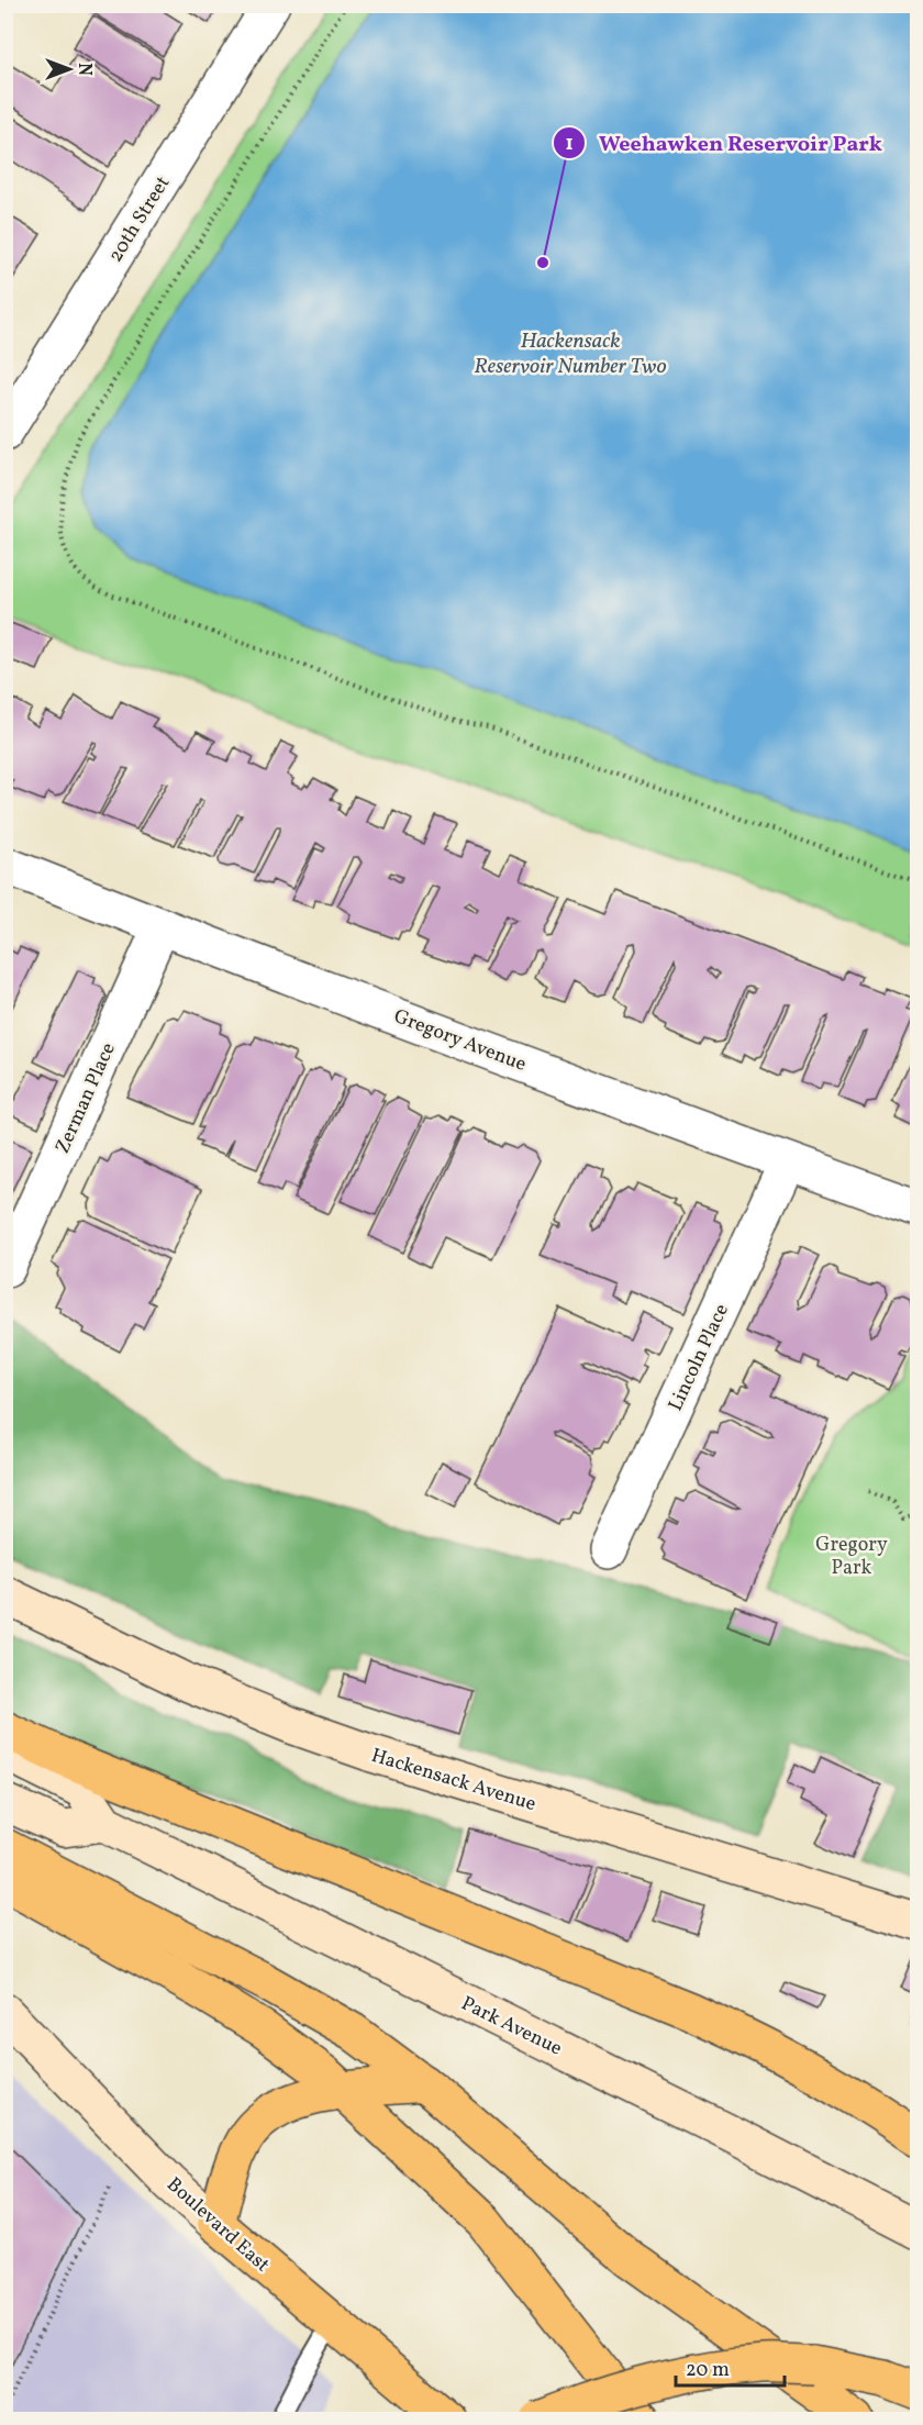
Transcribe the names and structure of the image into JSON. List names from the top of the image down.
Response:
{
  "streets": {
    "main road": ["Hackensack Avenue", "Park Avenue", "Boulevard East"],
    "street": [
      "20th Street",
      "Gregory Avenue",
      "Zerman Place",
      "Lincoln Place"
    ]
  },
  "crossings": [
    ["Gregory Avenue", "Zerman Place"],
    ["Gregory Avenue", "Lincoln Place"]
  ],
  "water": ["Hackensack Reservoir Number Two"],
  "parks": ["Gregory Park"],
  "places": ["Weehawken Reservoir Park"],
  "scale_bar": "20 m",
  "north": "right"
}
